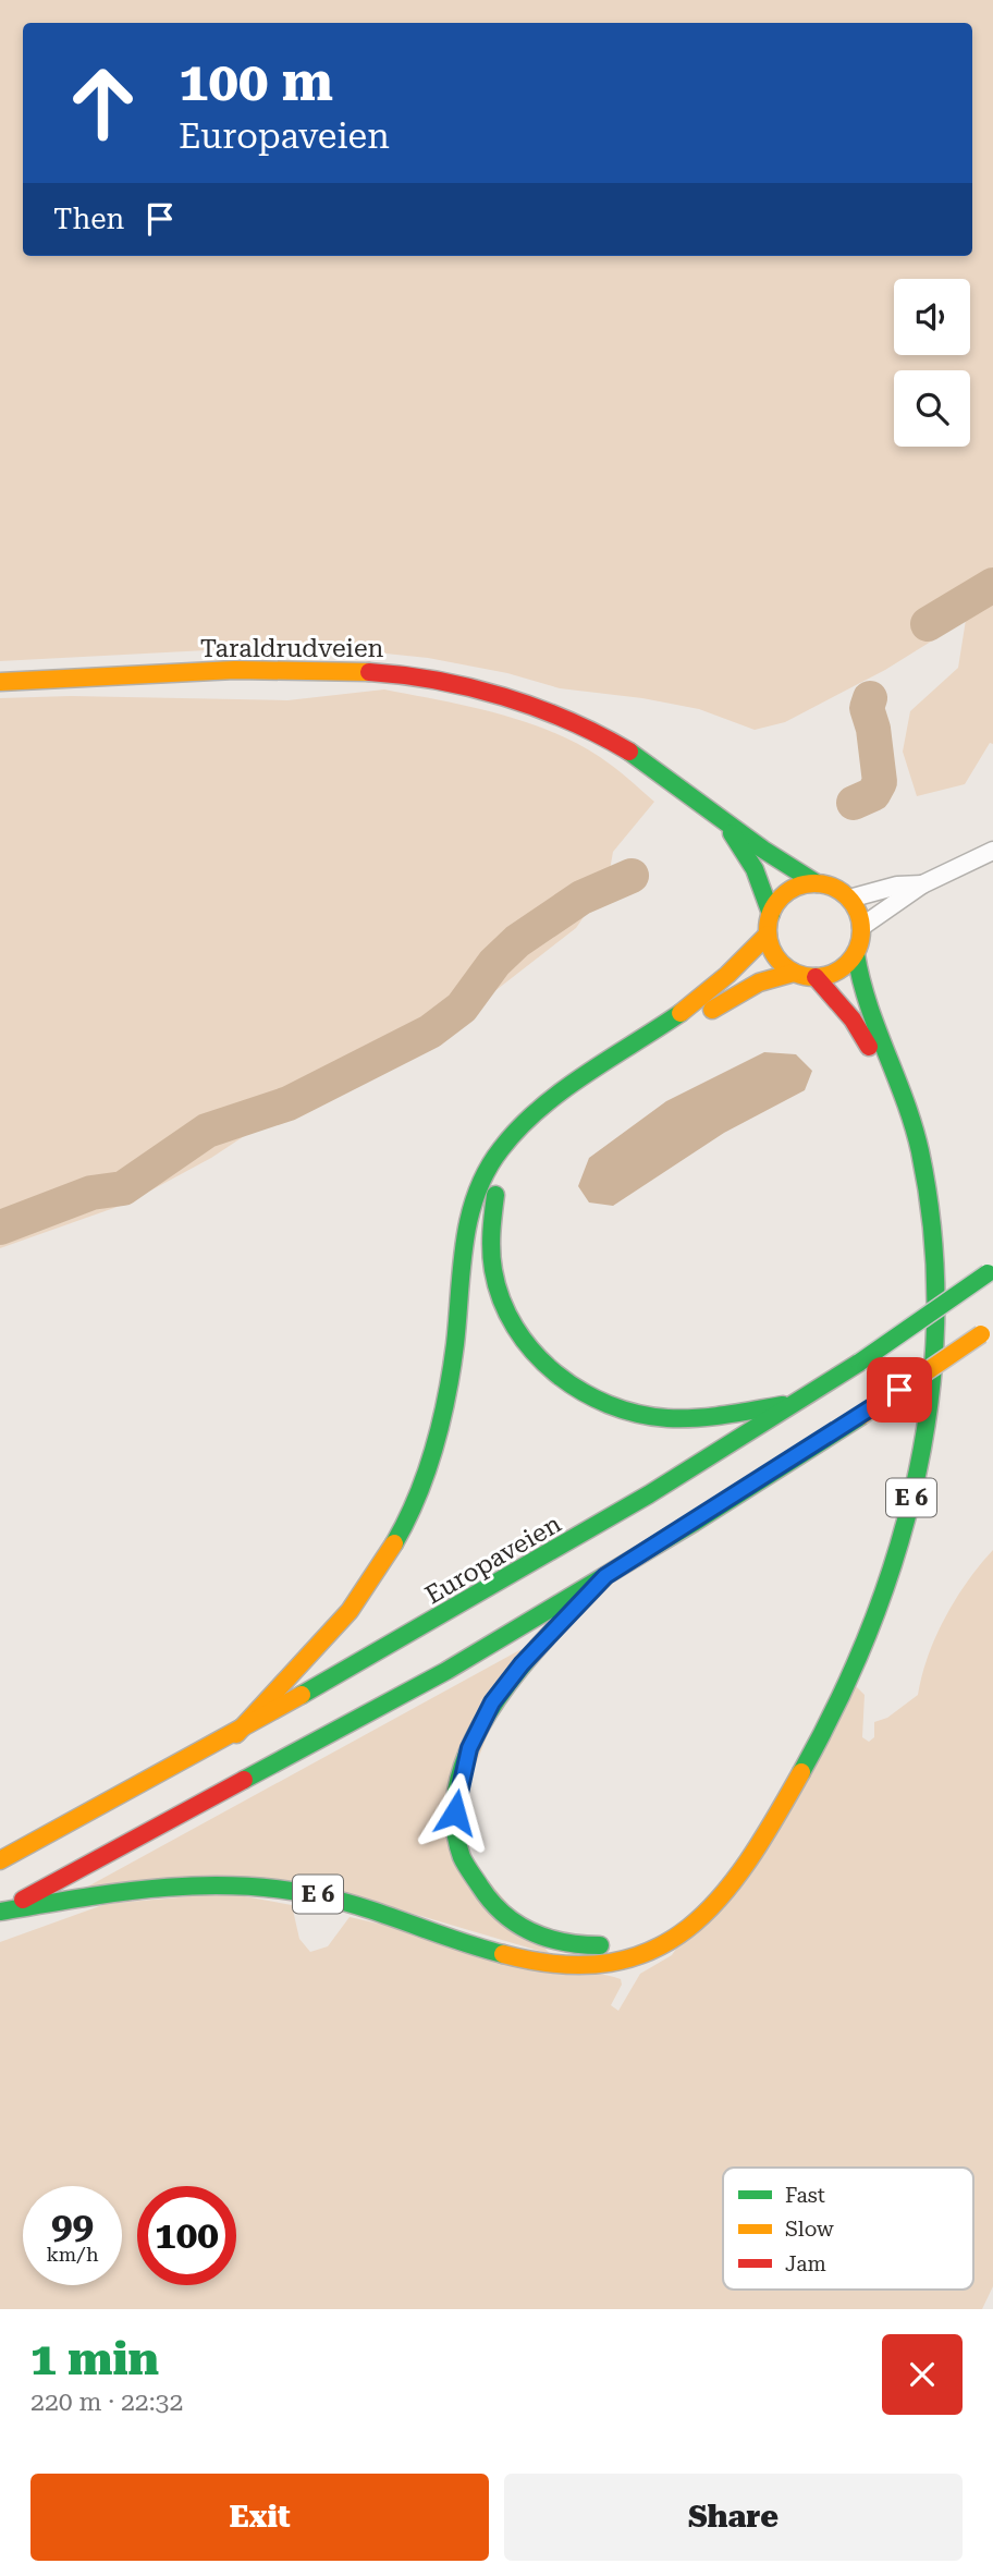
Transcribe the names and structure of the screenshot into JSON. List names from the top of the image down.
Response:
{
  "streets": {
    "main road": ["Taraldrudveien", "E 6", "Europaveien"]
  },
  "crossings": [
    ["Taraldrudveien", "E 6"]
  ],
  "legend": ["Fast", "Slow", "Jam"],
  "page": {
    "turn": ["100 m", "Europaveien"],
    "then": "Then",
    "speed": "99 km/h",
    "limit": "100",
    "heading": ["1 min", "220 m · 22:32"],
    "buttons": ["Exit", "Share"]
  }
}
